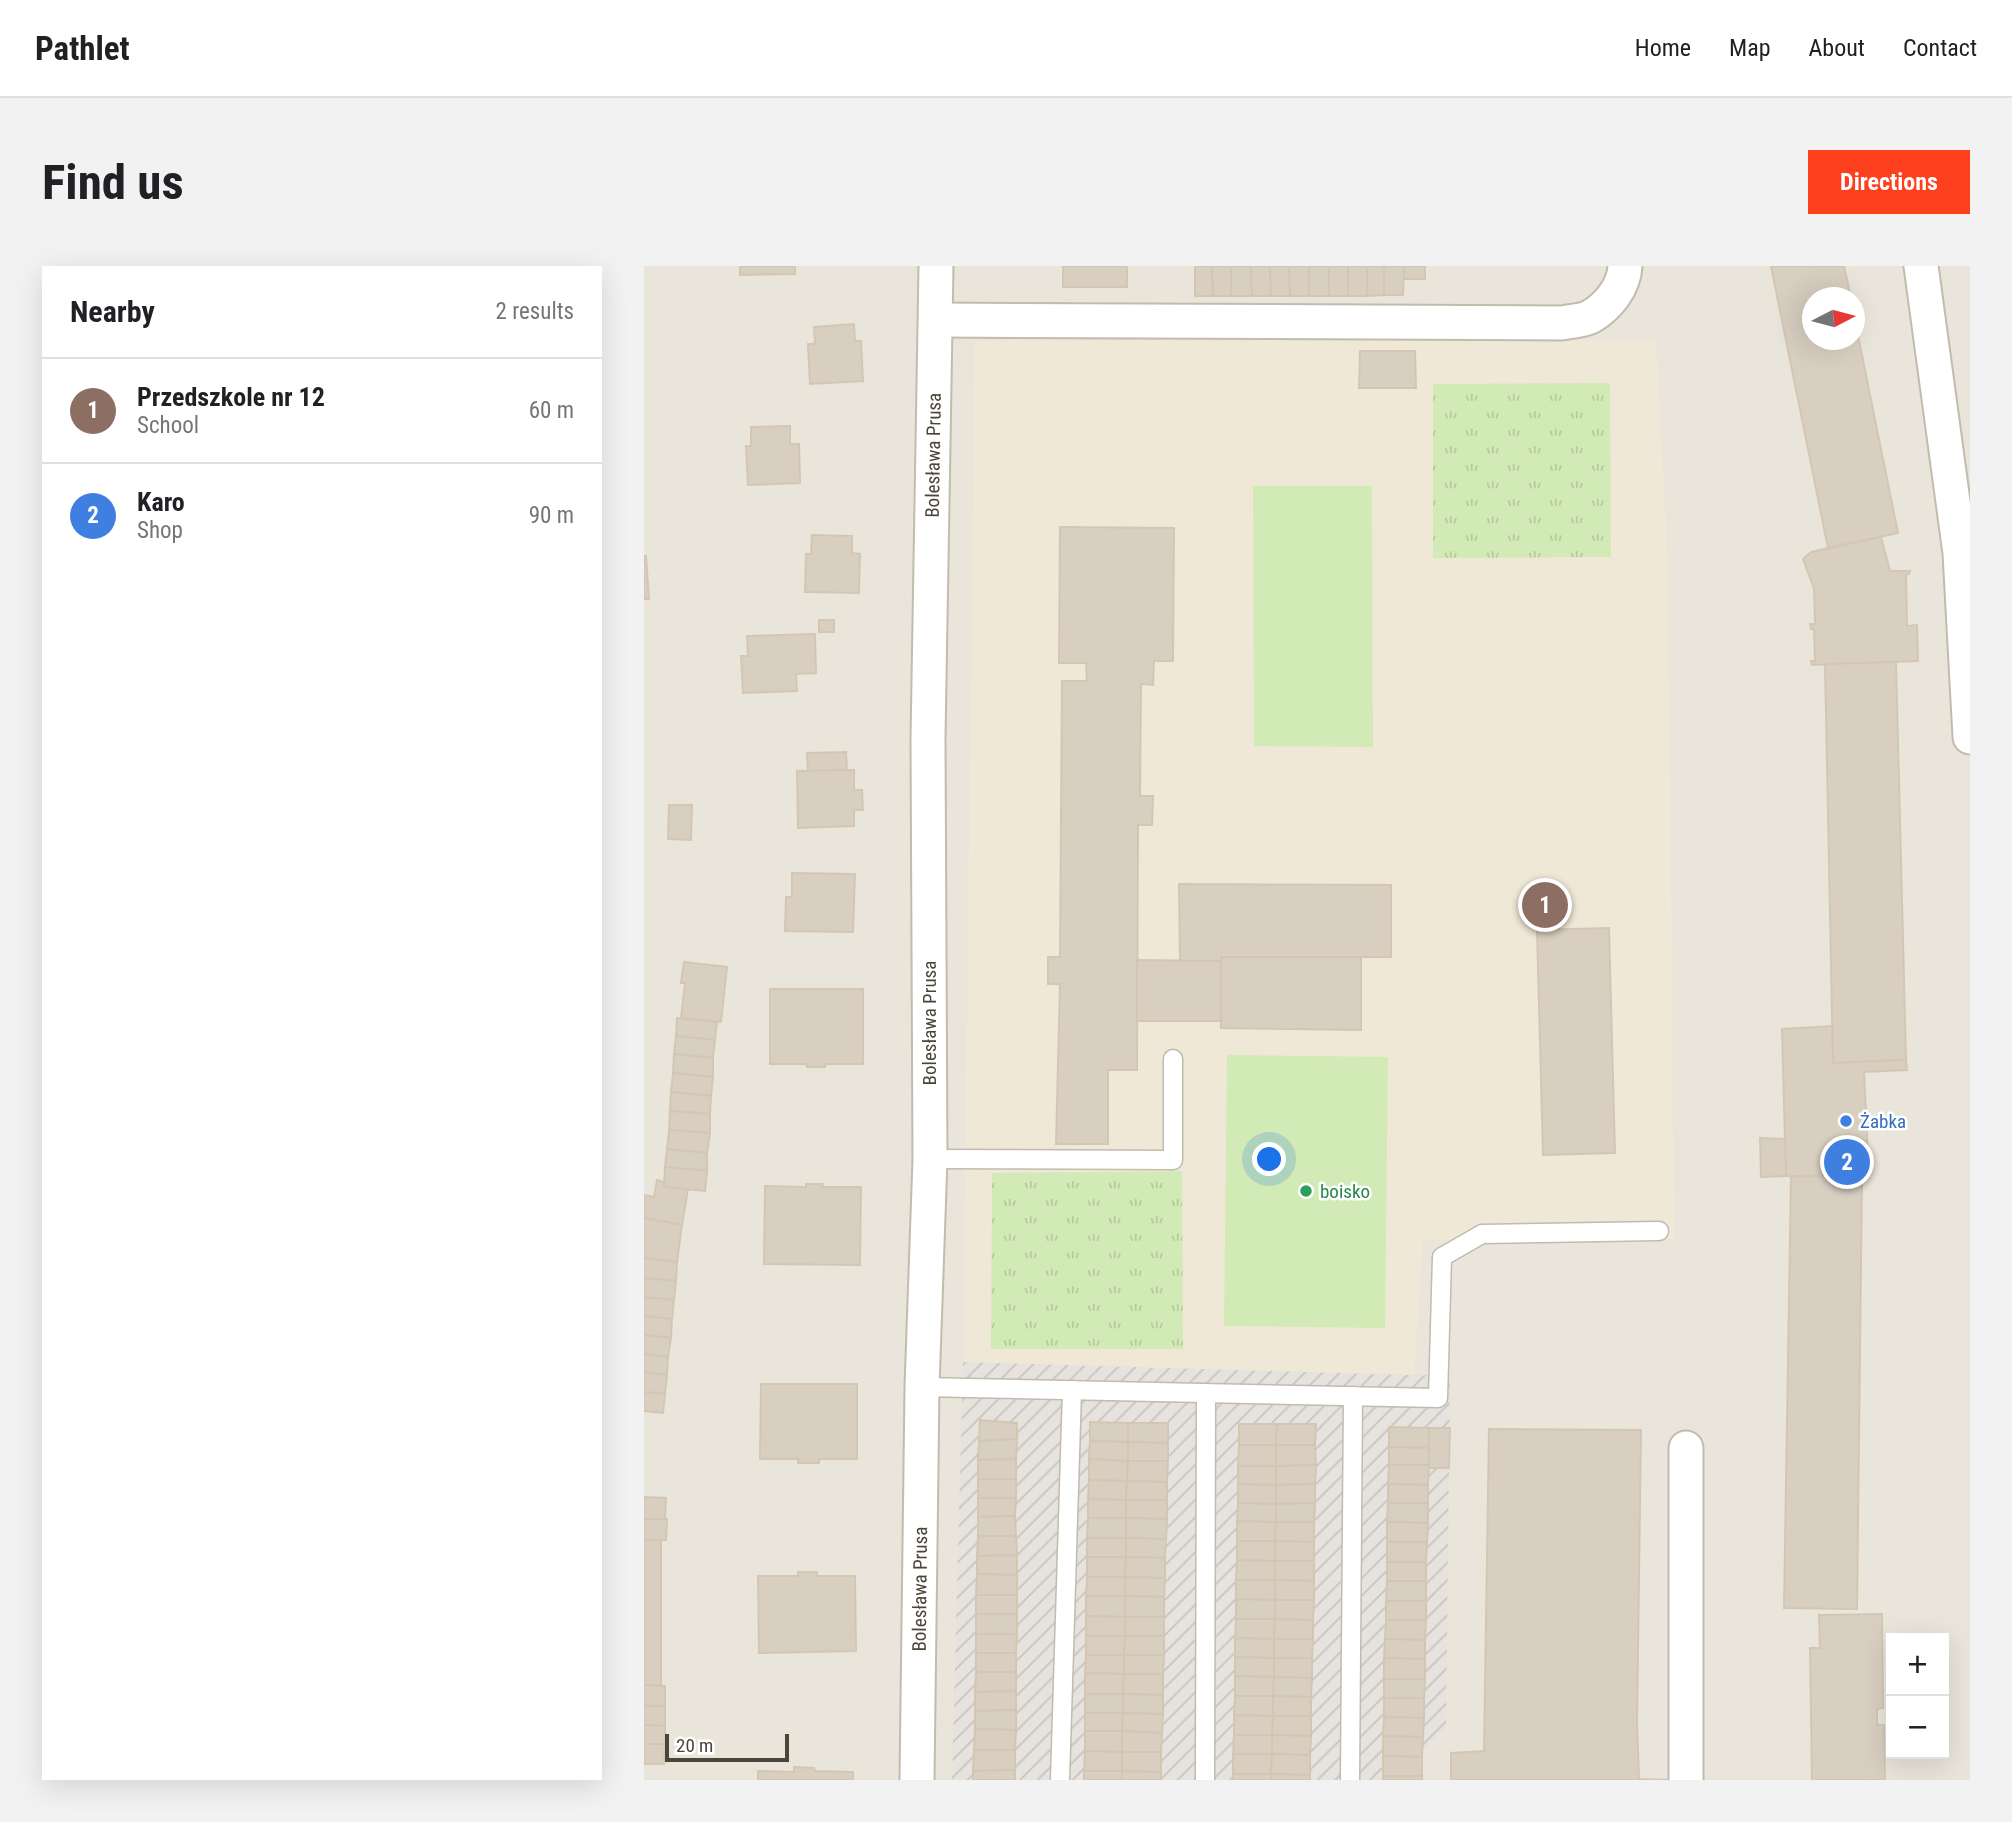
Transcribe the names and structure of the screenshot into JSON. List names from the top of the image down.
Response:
{
  "streets": {
    "street": ["Bolesława Prusa"]
  },
  "places": ["Żabka", "boisko"],
  "scale_bar": "20 m",
  "north": "right",
  "page": {
    "header": "Pathlet",
    "nav": [
      "Home",
      "Map",
      "About",
      "Contact"
    ],
    "buttons": "Directions",
    "title": "Find us",
    "heading": ["Nearby", "2 results"],
    "list": [
      {
        "mark": "1",
        "name": "Przedszkole nr 12",
        "note": "School",
        "value": "60 m"
      },
      {
        "mark": "2",
        "name": "Karo",
        "note": "Shop",
        "value": "90 m"
      }
    ],
    "pins": ["1", "2"],
    "map_buttons": ["+", "−"],
    "scale": "20 m"
  }
}
